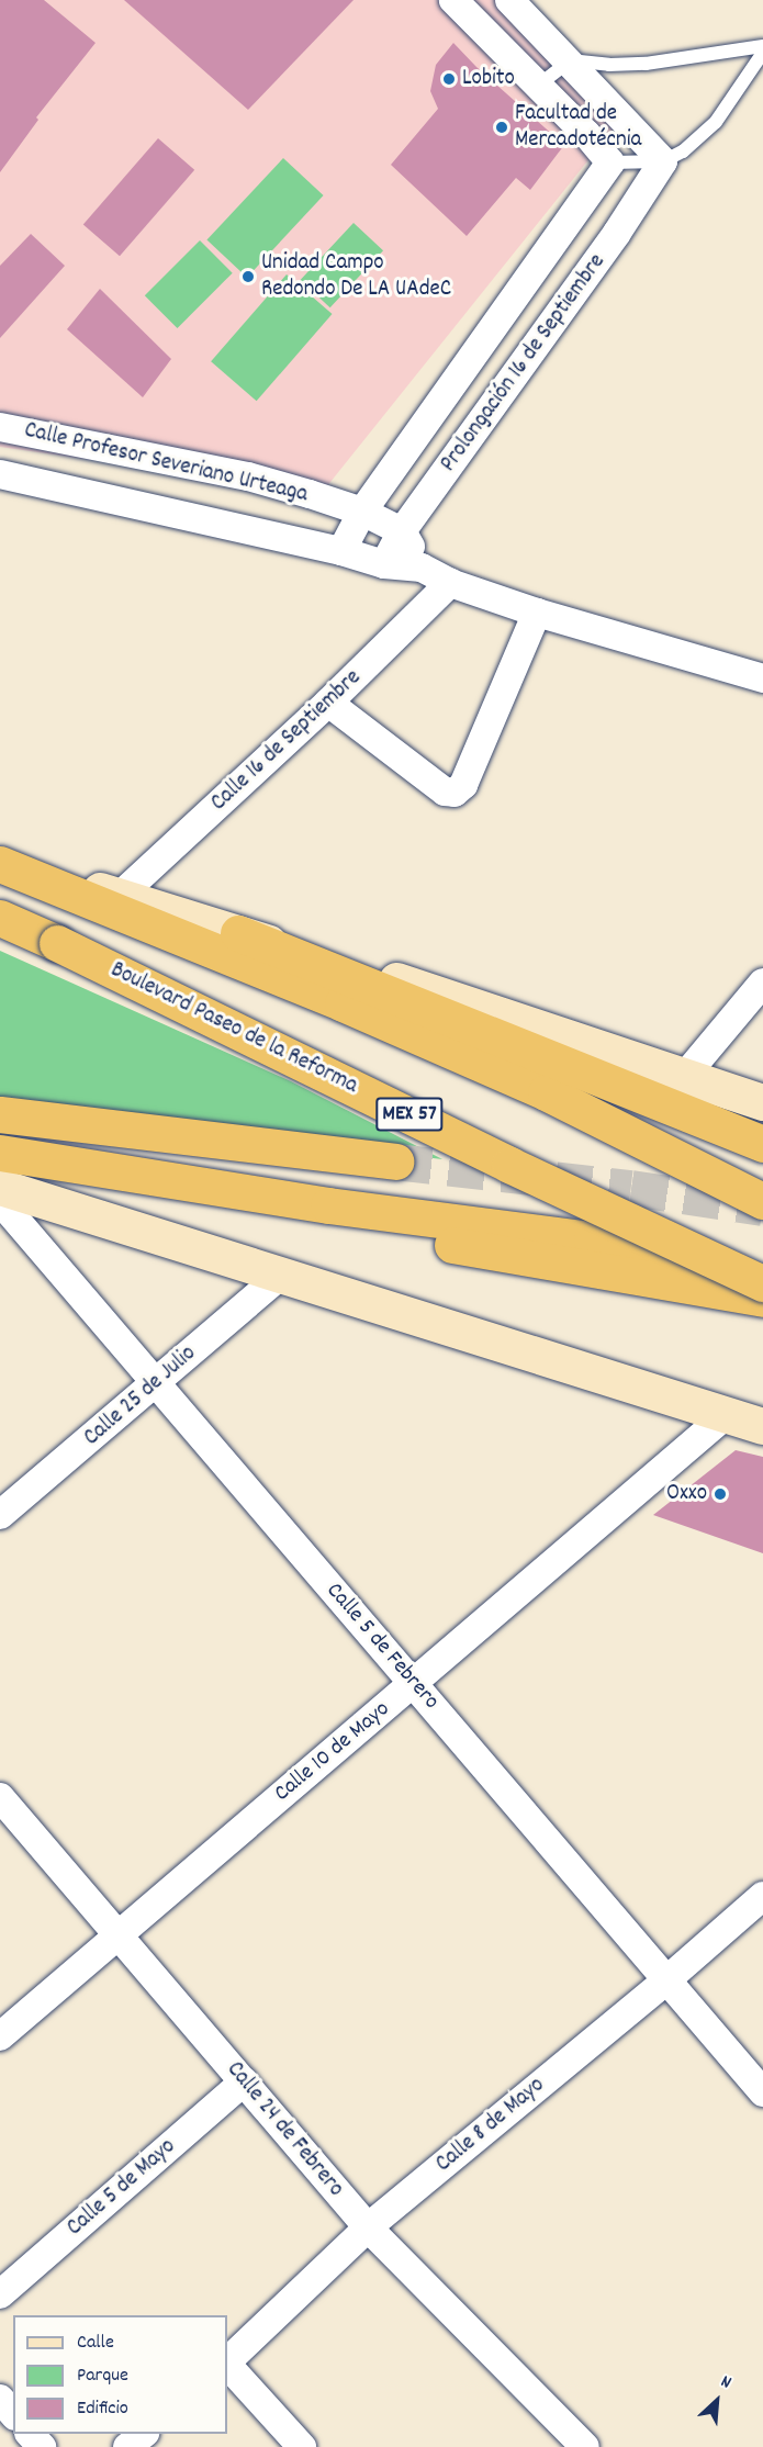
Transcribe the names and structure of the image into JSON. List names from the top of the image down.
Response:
{
  "streets": {
    "highway": ["Boulevard Paseo de la Reforma", "MEX 57"],
    "street": [
      "Prolongación 16 de Septiembre",
      "Calle Profesor Severiano Urteaga",
      "Calle 16 de Septiembre",
      "Calle 25 de Julio",
      "Calle 5 de Febrero",
      "Calle 10 de Mayo",
      "Calle 8 de Mayo",
      "Calle 24 de Febrero",
      "Calle 5 de Mayo"
    ]
  },
  "crossings": [
    ["Prolongación 16 de Septiembre", "Calle Profesor Severiano Urteaga"],
    ["Calle Profesor Severiano Urteaga", "Calle 16 de Septiembre"],
    ["Calle 25 de Julio", "Calle 5 de Febrero"],
    ["Calle 5 de Febrero", "Calle 10 de Mayo"],
    ["Calle 5 de Febrero", "Calle 8 de Mayo"],
    ["Calle 10 de Mayo", "Calle 24 de Febrero"],
    ["Calle 8 de Mayo", "Calle 24 de Febrero"],
    ["Calle 24 de Febrero", "Calle 5 de Mayo"]
  ],
  "places": [
    "Lobito",
    "Facultad de Mercadotécnia",
    "Unidad Campo Redondo De LA UAdeC",
    "Oxxo"
  ],
  "legend": ["Calle", "Parque", "Edificio"],
  "north": "top right"
}
